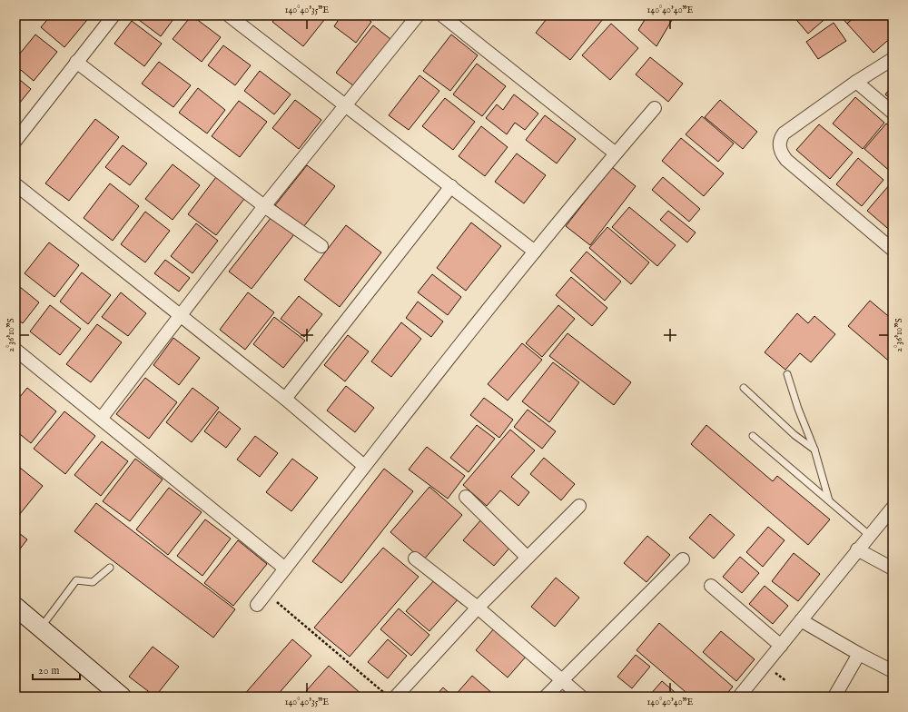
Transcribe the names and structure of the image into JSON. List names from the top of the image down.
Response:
{
  "scale_bar": "20 m",
  "coordinates": ["140°40'35\"E", "140°40'40\"E", "2°36'10\"S"]
}
